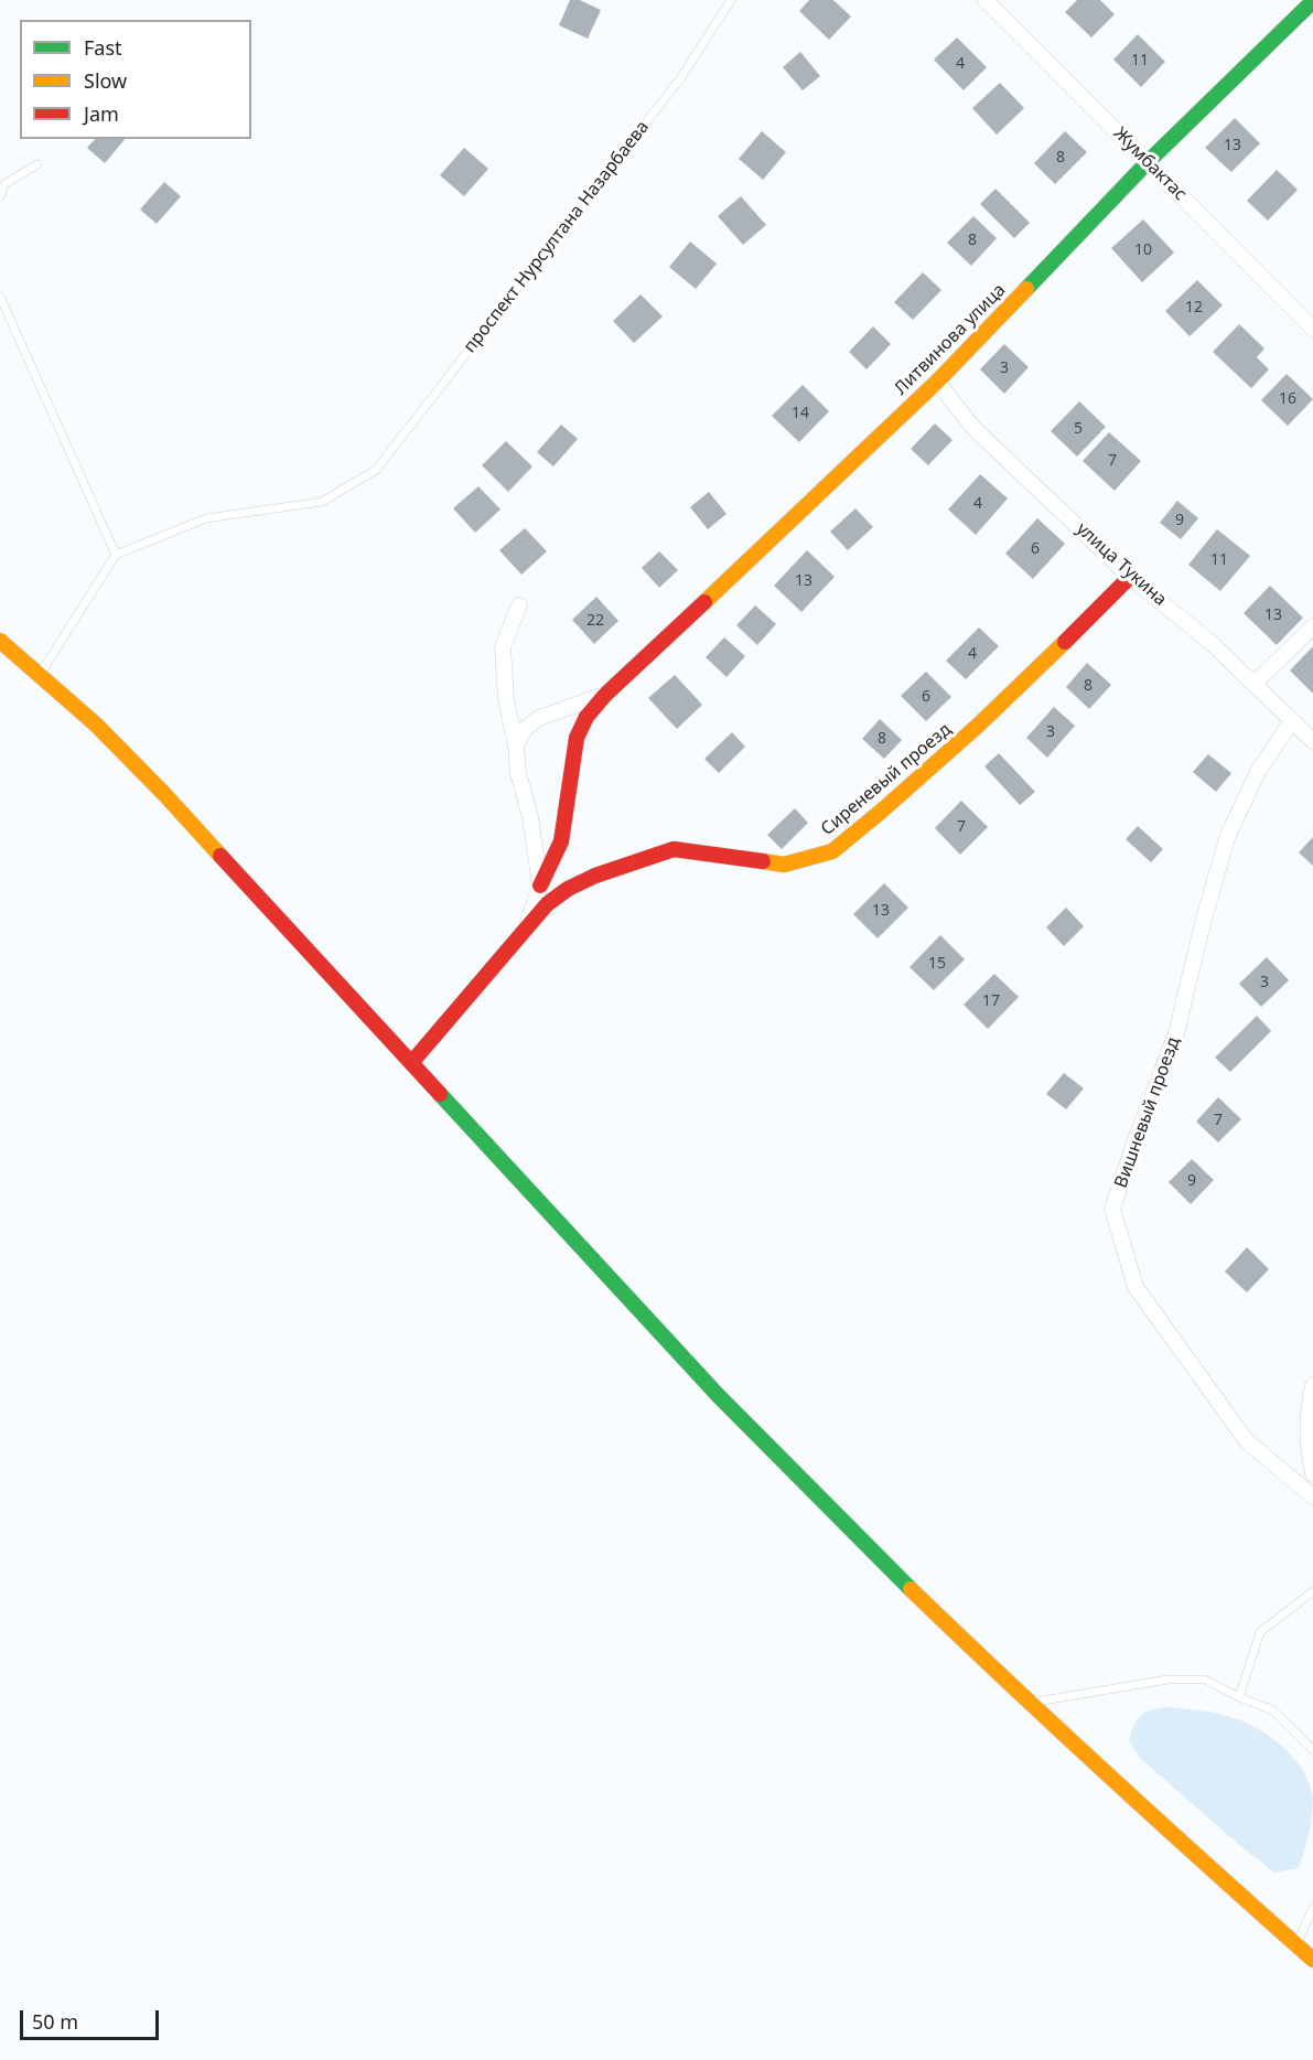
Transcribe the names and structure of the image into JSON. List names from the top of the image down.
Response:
{
  "streets": {
    "street": [
      "Жумбактас",
      "Литвинова улица",
      "улица Тукина",
      "Сиреневый проезд",
      "Вишневый проезд"
    ],
    "lane": ["проспект Нурсултана Назарбаева"]
  },
  "crossings": [
    ["Жумбактас", "Литвинова улица"],
    ["Литвинова улица", "улица Тукина"],
    ["улица Тукина", "Сиреневый проезд"],
    ["улица Тукина", "Вишневый проезд"]
  ],
  "house_numbers": [
    "11",
    "4",
    "13",
    "8",
    "8",
    "10",
    "12",
    "3",
    "16",
    "14",
    "5",
    "7",
    "4",
    "9",
    "6",
    "11",
    "13",
    "13",
    "22",
    "4",
    "8",
    "6",
    "3",
    "8",
    "7",
    "13",
    "15",
    "3",
    "17",
    "7",
    "9"
  ],
  "legend": ["Fast", "Slow", "Jam"],
  "scale_bar": "50 m"
}
